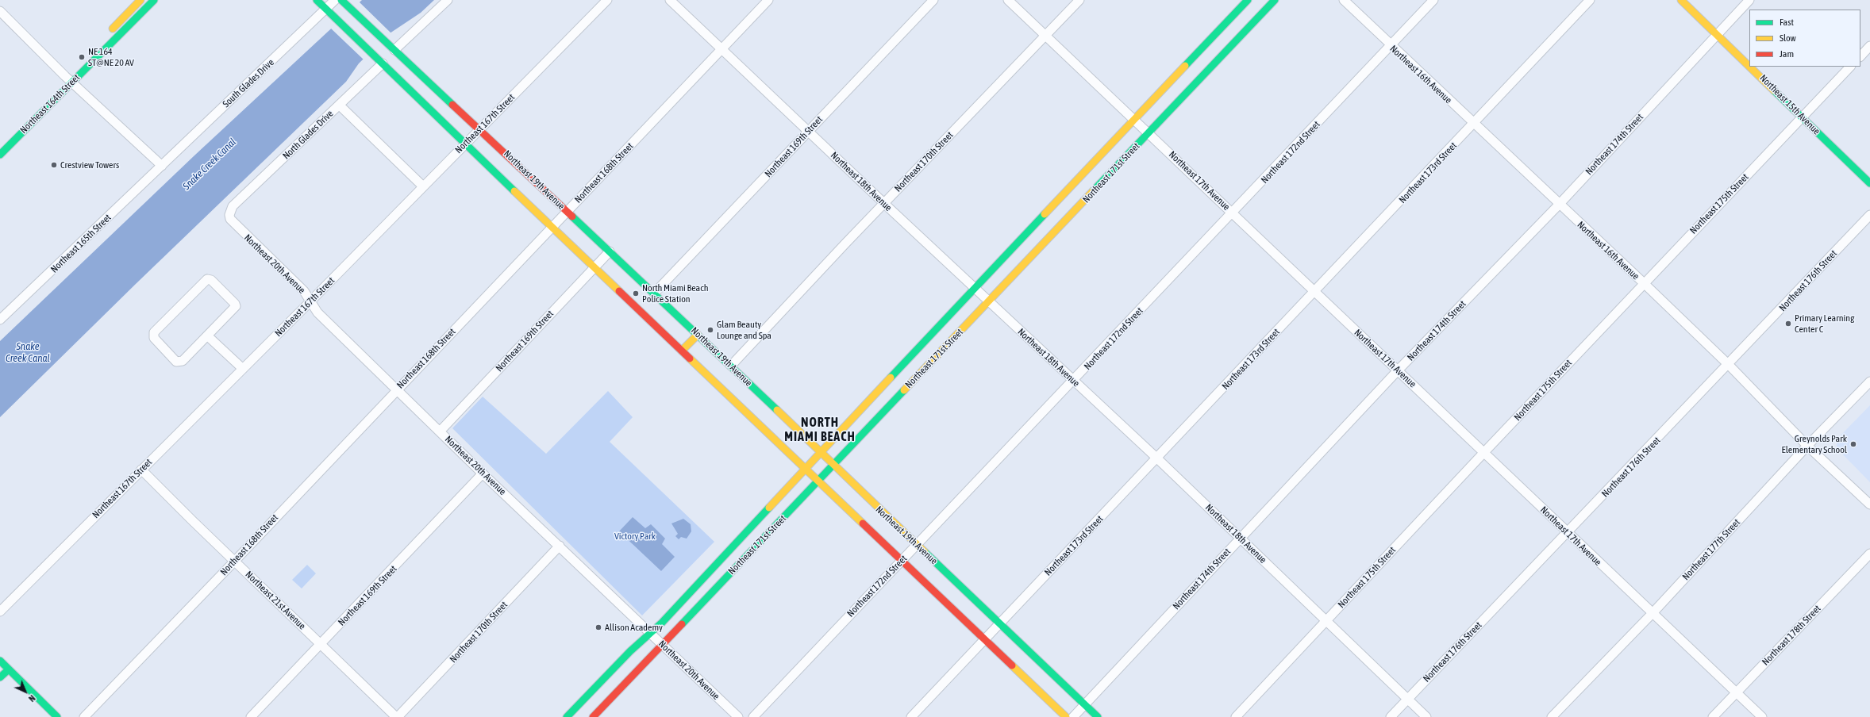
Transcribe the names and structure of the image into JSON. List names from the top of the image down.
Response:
{
  "streets": {
    "street": [
      "Northeast 16th Avenue",
      "South Glades Drive",
      "Northeast 164th Street",
      "Northeast 15th Avenue",
      "Northeast 167th Street",
      "North Glades Drive",
      "Northeast 174th Street",
      "Northeast 169th Street",
      "Northeast 172nd Street",
      "Northeast 170th Street",
      "Northeast 168th Street",
      "Northeast 171st Street",
      "Northeast 173rd Street",
      "Northeast 19th Avenue",
      "Northeast 17th Avenue",
      "Northeast 18th Avenue",
      "Northeast 175th Street",
      "Northeast 165th Street",
      "Northeast 20th Avenue",
      "Northeast 176th Street",
      "Northeast 177th Street",
      "Northeast 21st Avenue",
      "Northeast 178th Street"
    ]
  },
  "crossings": [
    ["Northeast 16th Avenue", "Northeast 174th Street"],
    ["Northeast 16th Avenue", "Northeast 172nd Street"],
    ["Northeast 16th Avenue", "Northeast 173rd Street"],
    ["Northeast 16th Avenue", "Northeast 175th Street"],
    ["Northeast 16th Avenue", "Northeast 176th Street"],
    ["Northeast 16th Avenue", "Northeast 177th Street"],
    ["South Glades Drive", "Northeast 165th Street"],
    ["Northeast 15th Avenue", "Northeast 174th Street"],
    ["Northeast 15th Avenue", "Northeast 175th Street"],
    ["Northeast 167th Street", "Northeast 19th Avenue"],
    ["Northeast 167th Street", "Northeast 20th Avenue"],
    ["Northeast 167th Street", "Northeast 21st Avenue"],
    ["North Glades Drive", "Northeast 20th Avenue"],
    ["Northeast 174th Street", "Northeast 19th Avenue"],
    ["Northeast 174th Street", "Northeast 17th Avenue"],
    ["Northeast 174th Street", "Northeast 18th Avenue"],
    ["Northeast 169th Street", "Northeast 19th Avenue"],
    ["Northeast 169th Street", "Northeast 18th Avenue"],
    ["Northeast 169th Street", "Northeast 20th Avenue"],
    ["Northeast 169th Street", "Northeast 21st Avenue"],
    ["Northeast 172nd Street", "Northeast 19th Avenue"],
    ["Northeast 172nd Street", "Northeast 17th Avenue"],
    ["Northeast 172nd Street", "Northeast 18th Avenue"],
    ["Northeast 170th Street", "Northeast 19th Avenue"],
    ["Northeast 170th Street", "Northeast 17th Avenue"],
    ["Northeast 170th Street", "Northeast 18th Avenue"],
    ["Northeast 170th Street", "Northeast 20th Avenue"],
    ["Northeast 170th Street", "Northeast 21st Avenue"],
    ["Northeast 168th Street", "Northeast 19th Avenue"],
    ["Northeast 168th Street", "Northeast 18th Avenue"],
    ["Northeast 168th Street", "Northeast 20th Avenue"],
    ["Northeast 168th Street", "Northeast 21st Avenue"],
    ["Northeast 171st Street", "Northeast 19th Avenue"],
    ["Northeast 171st Street", "Northeast 17th Avenue"],
    ["Northeast 171st Street", "Northeast 18th Avenue"],
    ["Northeast 171st Street", "Northeast 20th Avenue"],
    ["Northeast 173rd Street", "Northeast 19th Avenue"],
    ["Northeast 173rd Street", "Northeast 17th Avenue"],
    ["Northeast 173rd Street", "Northeast 18th Avenue"],
    ["Northeast 17th Avenue", "Northeast 175th Street"],
    ["Northeast 17th Avenue", "Northeast 176th Street"],
    ["Northeast 17th Avenue", "Northeast 177th Street"],
    ["Northeast 17th Avenue", "Northeast 178th Street"],
    ["Northeast 18th Avenue", "Northeast 175th Street"],
    ["Northeast 18th Avenue", "Northeast 176th Street"]
  ],
  "districts": ["NORTH MIAMI BEACH"],
  "water": ["Snake Creek Canal"],
  "parks": ["Victory Park"],
  "places": [
    "NE 164 ST@NE 20 AV",
    "Crestview Towers",
    "North Miami Beach Police Station",
    "Primary Learning Center C",
    "Glam Beauty Lounge and Spa",
    "Greynolds Park Elementary School",
    "Allison Academy"
  ],
  "legend": ["Fast", "Slow", "Jam"],
  "north": "bottom right"
}
